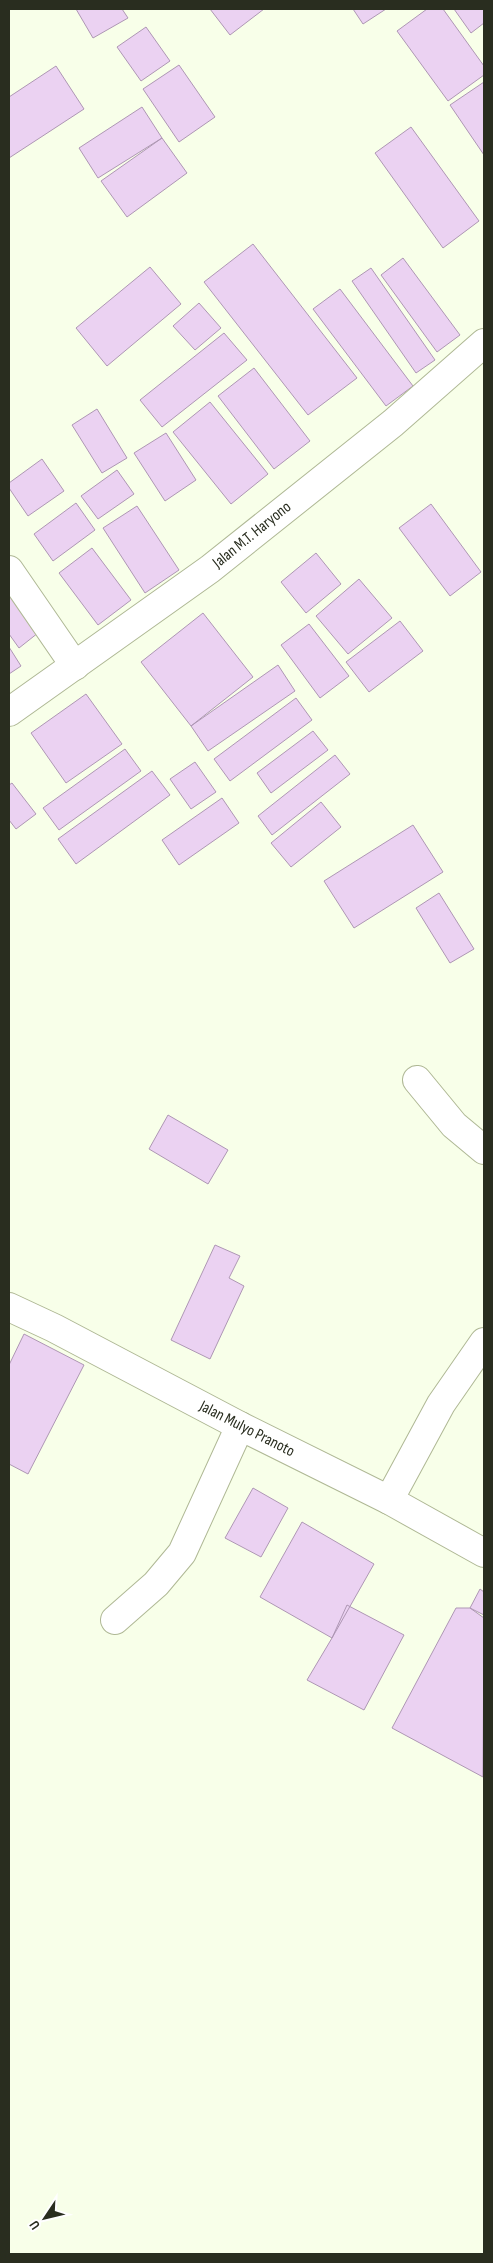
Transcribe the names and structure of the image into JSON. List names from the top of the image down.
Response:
{
  "streets": {
    "street": ["Jalan M.T. Haryono", "Jalan Mulyo Pranoto"]
  },
  "north": "bottom left"
}
